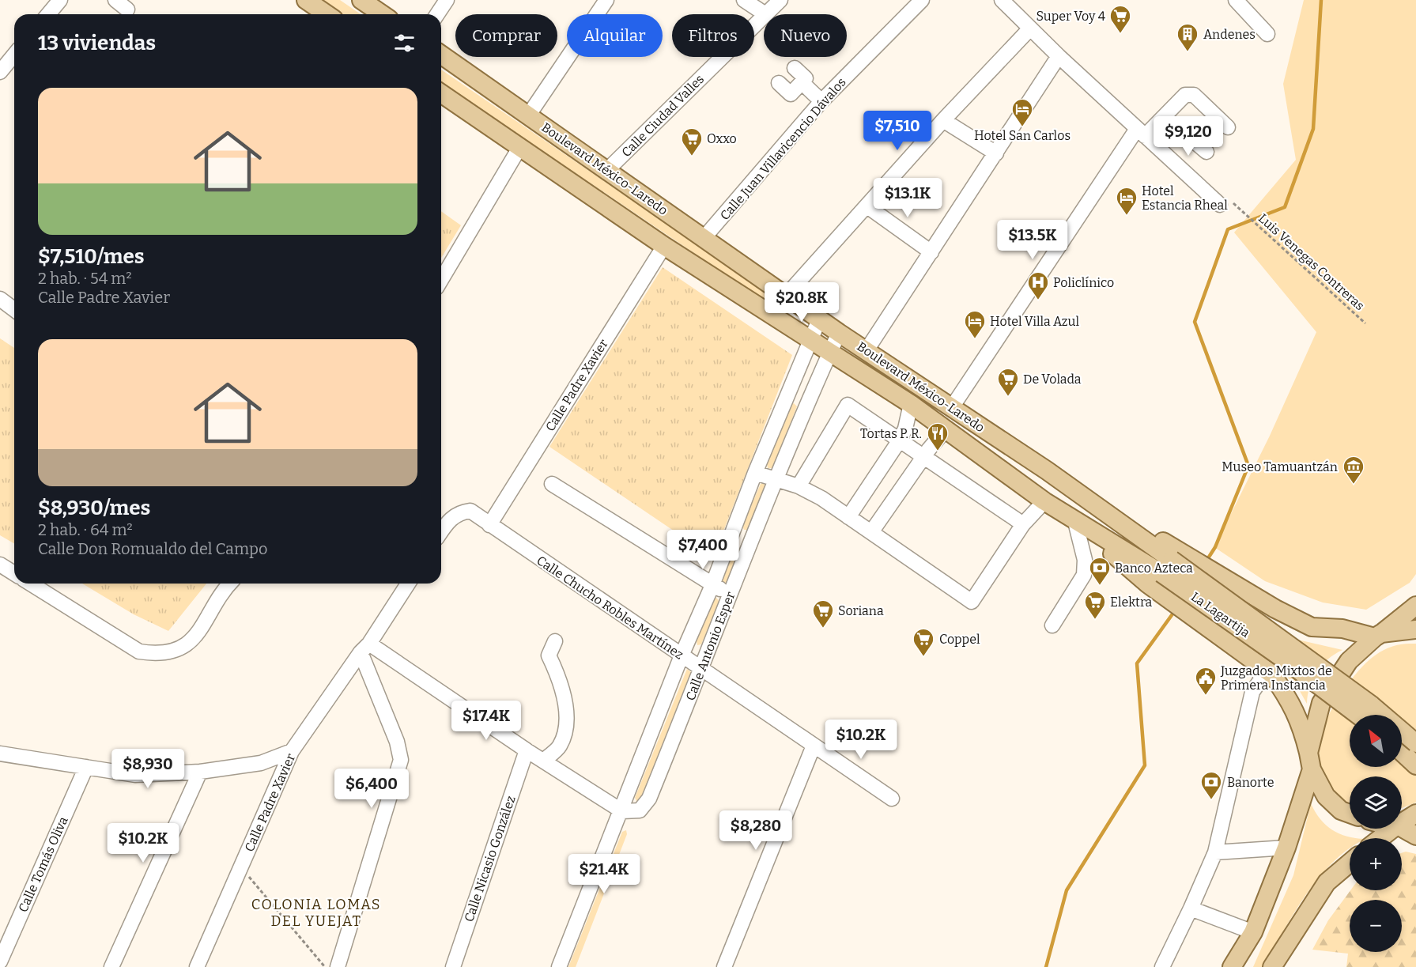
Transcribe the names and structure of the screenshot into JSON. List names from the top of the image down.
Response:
{
  "streets": {
    "main road": ["Boulevard México-Laredo", "La Lagartija"],
    "street": [
      "Calle Ciudad Valles",
      "Calle Juan Villavicencio Dávalos",
      "Calle Padre Xavier",
      "Calle Chucho Robles Martínez",
      "Calle Antonio Esper",
      "Calle Nicasio González",
      "Calle Tomás Oliva"
    ],
    "path": ["Luis Venegas Contreras"]
  },
  "crossings": [
    ["Calle Ciudad Valles", "Boulevard México-Laredo"],
    ["Calle Juan Villavicencio Dávalos", "Boulevard México-Laredo"],
    ["Boulevard México-Laredo", "Calle Padre Xavier"],
    ["Boulevard México-Laredo", "La Lagartija"],
    ["Boulevard México-Laredo", "Calle Antonio Esper"],
    ["Calle Padre Xavier", "Calle Chucho Robles Martínez"],
    ["Calle Chucho Robles Martínez", "Calle Antonio Esper"]
  ],
  "districts": ["COLONIA LOMAS DEL YUEJAT"],
  "places": {
    "supermarket": [
      "Super Voy 4",
      "Oxxo",
      "De Volada",
      "Elektra",
      "Soriana",
      "Coppel"
    ],
    "building": ["Andenes"],
    "hotel": ["Hotel San Carlos", "Hotel Estancia Rheal", "Hotel Villa Azul"],
    "hospital": ["Policlínico"],
    "restaurant": ["Tortas P. R."],
    "museum": ["Museo Tamuantzán"],
    "bank": ["Banco Azteca", "Banorte"],
    "public building": ["Juzgados Mixtos de Primera Instancia"]
  },
  "north": "top left",
  "page": {
    "chip": [
      "Comprar",
      "Alquilar",
      "Filtros",
      "Nuevo"
    ],
    "heading": "13 viviendas",
    "list": [
      {
        "name": "$7,510/mes",
        "note": "2 hab. · 54 m² · Calle Padre Xavier"
      },
      {
        "name": "$8,930/mes",
        "note": "2 hab. · 64 m² · Calle Don Romualdo del Campo"
      }
    ],
    "price": [
      "$7,510",
      "$9,120",
      "$13.1K",
      "$13.5K",
      "$20.8K",
      "$7,400",
      "$17.4K",
      "$10.2K",
      "$8,930",
      "$6,400",
      "$8,280",
      "$10.2K",
      "$21.4K"
    ],
    "map_buttons": ["+", "−"]
  }
}
